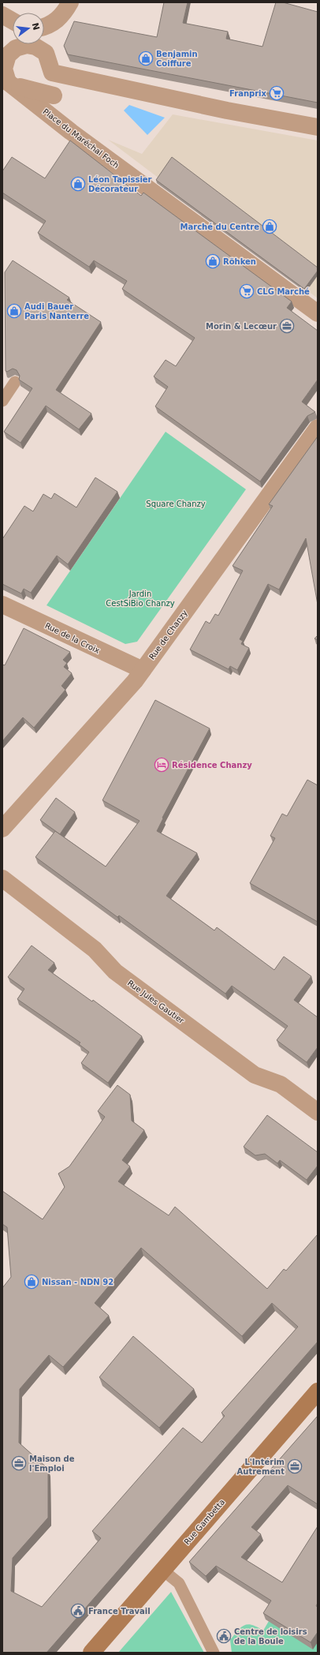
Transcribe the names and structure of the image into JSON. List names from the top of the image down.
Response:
{
  "streets": {
    "street": [
      "Place du Maréchal Foch",
      "Rue de Chanzy",
      "Rue de la Croix",
      "Rue Jules Gautier",
      "Rue Gambetta"
    ]
  },
  "crossings": [
    ["Rue de Chanzy", "Rue de la Croix"]
  ],
  "parks": ["Square Chanzy", "Jardin CestSiBio Chanzy"],
  "places": {
    "shop": [
      "Benjamin Coiffure",
      "Léon Tapissier Décorateur",
      "Marché du Centre",
      "Röhken",
      "Audi Bauer Paris Nanterre",
      "Nissan - NDN 92"
    ],
    "supermarket": ["Franprix", "CLG Marché"],
    "office": ["Morin & Lecœur", "Maison de l'Emploi", "L'Intérim Autrement"],
    "hotel": ["Résidence Chanzy"],
    "public building": ["France Travail", "Centre de loisirs de la Boule"]
  },
  "north": "right"
}
